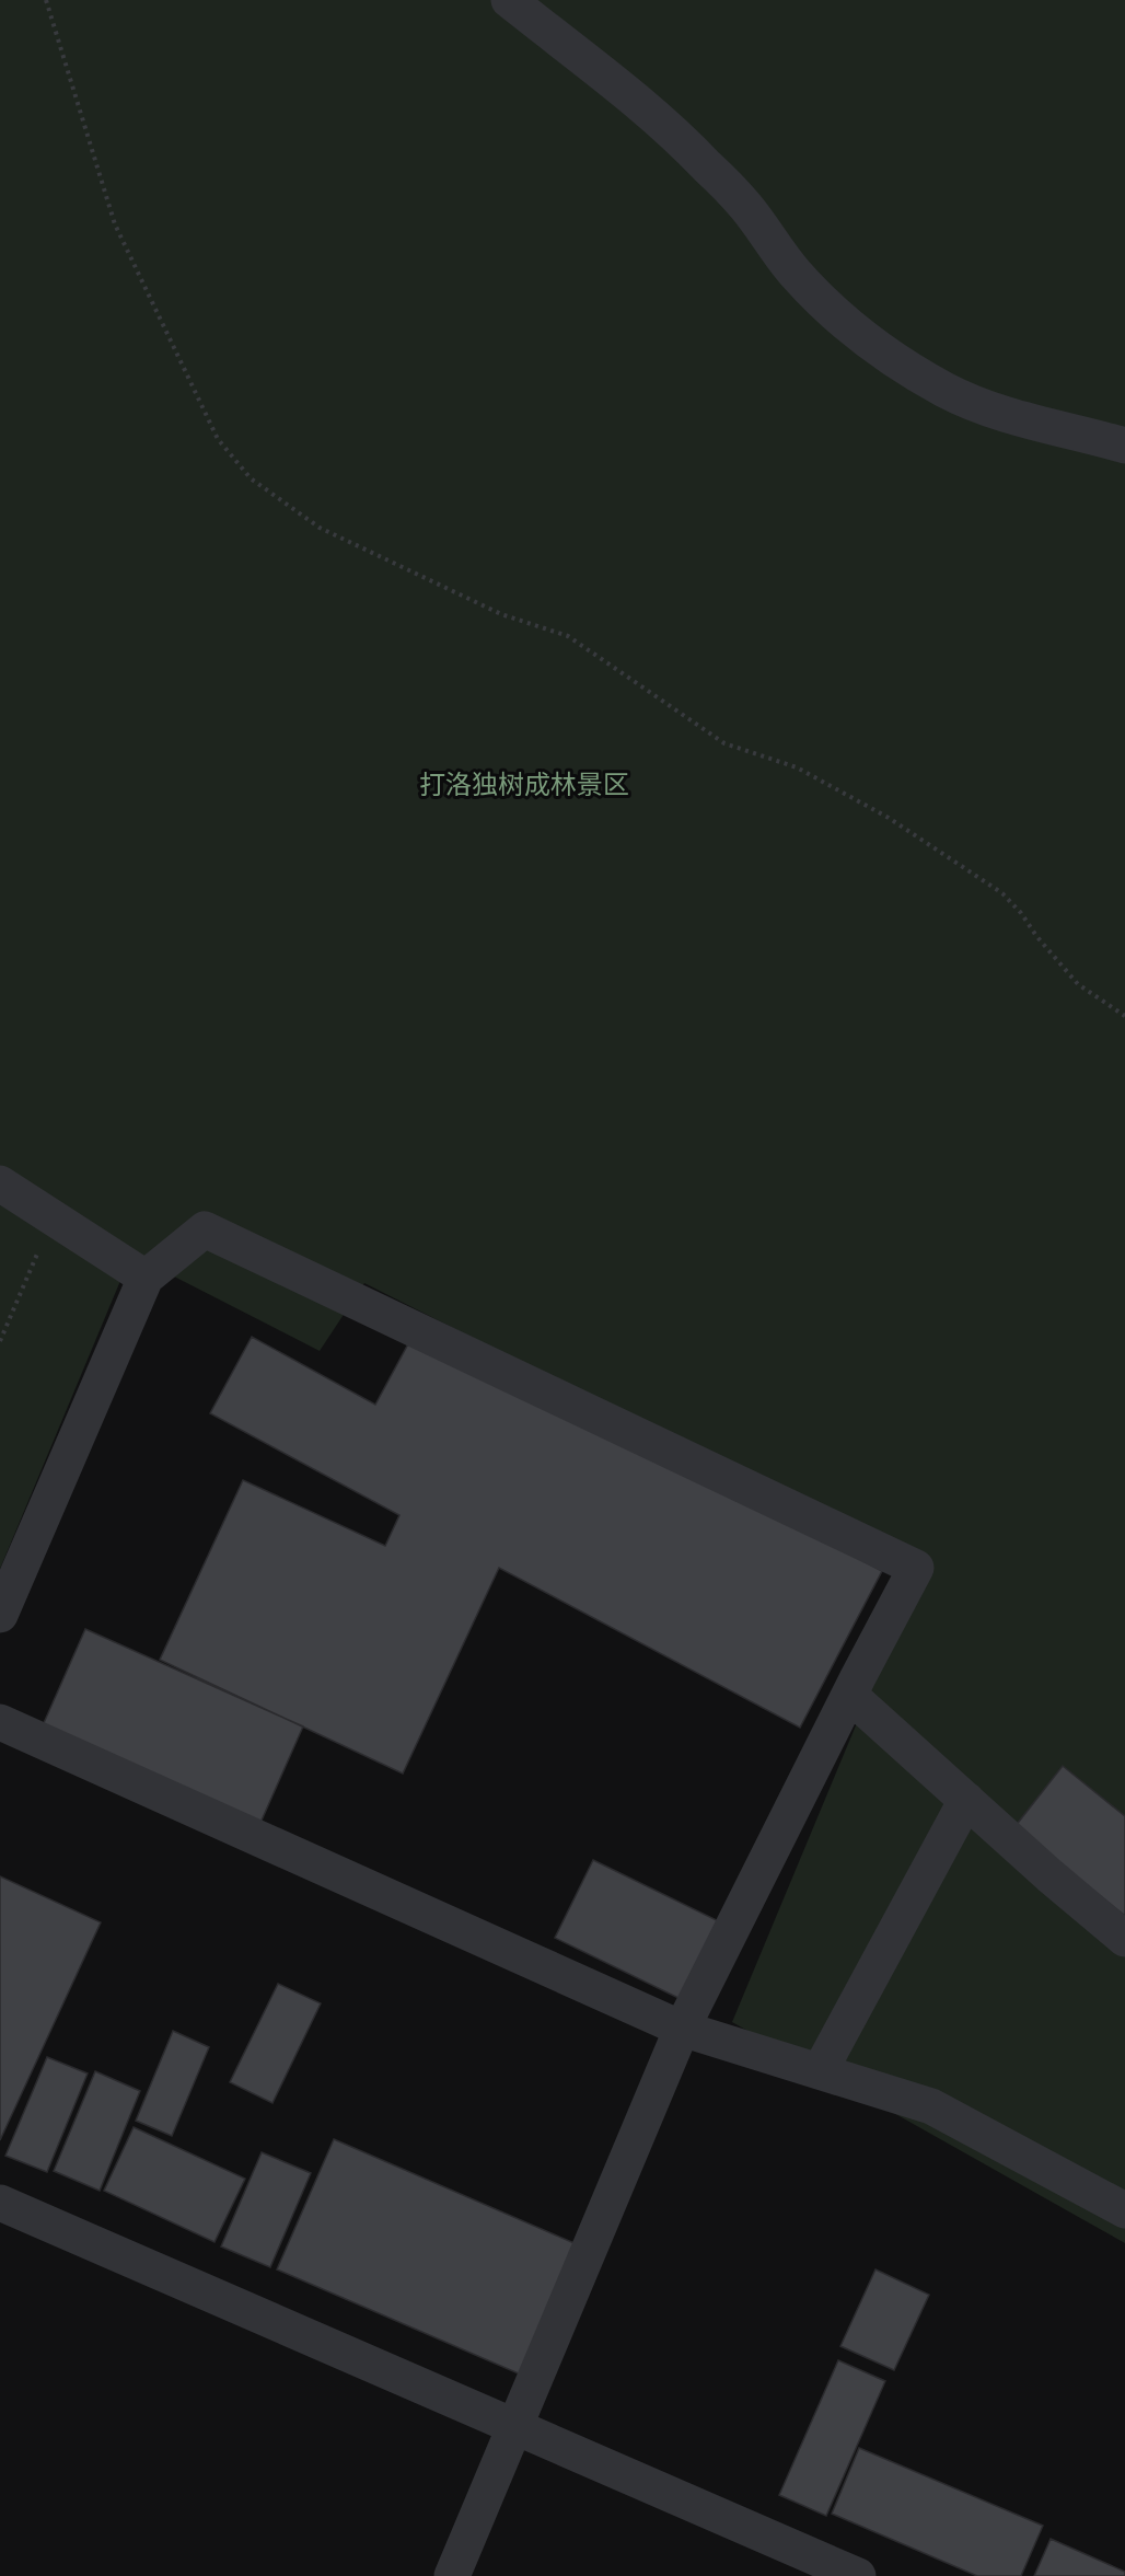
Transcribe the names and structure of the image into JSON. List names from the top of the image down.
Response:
{
  "parks": ["打洛独树成林景区"]
}
